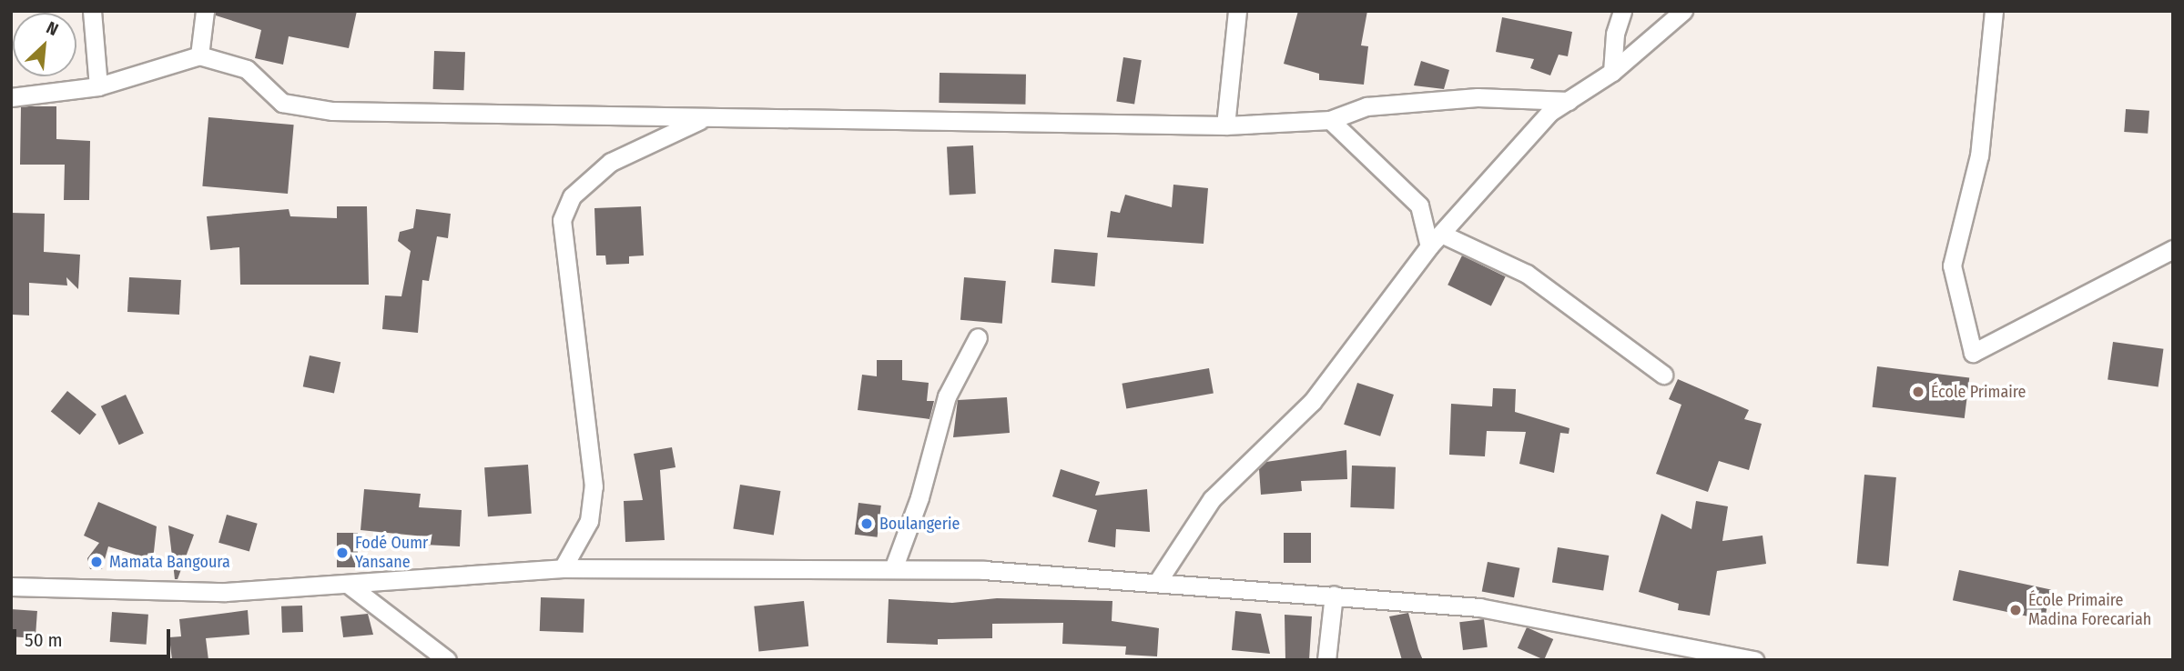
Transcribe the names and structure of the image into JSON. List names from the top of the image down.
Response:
{
  "places": [
    "École Primaire",
    "Boulangerie",
    "Fodé Oumr Yansane",
    "Mamata Bangoura",
    "École Primaire Madina Forecariah"
  ],
  "scale_bar": "50 m",
  "north": "top right"
}
